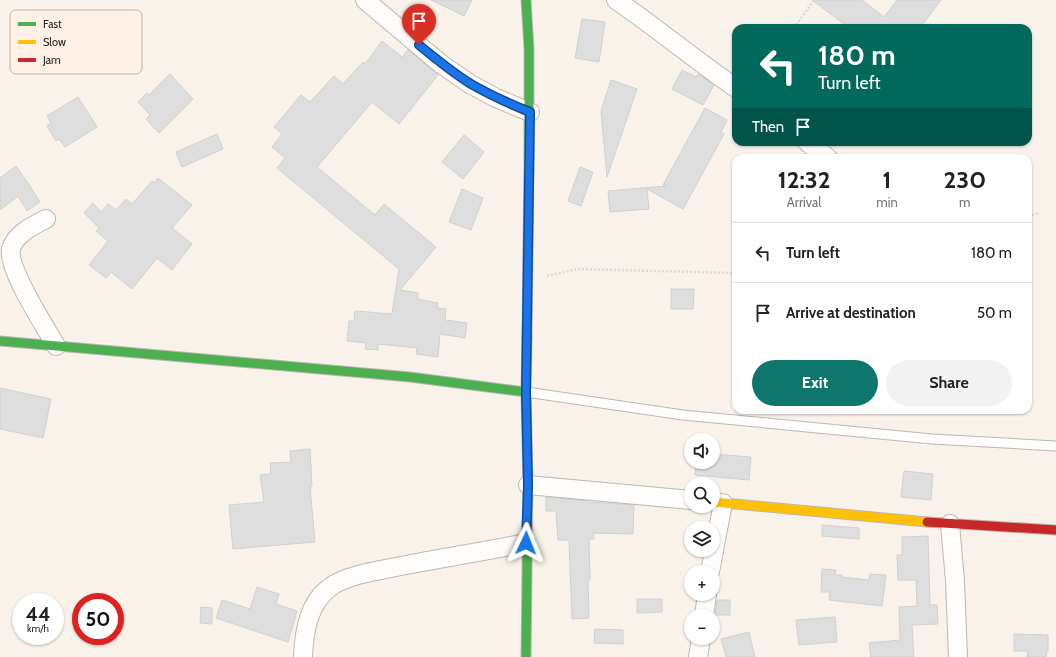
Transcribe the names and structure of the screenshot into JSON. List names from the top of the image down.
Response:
{
  "legend": ["Fast", "Slow", "Jam"],
  "page": {
    "turn": ["180 m", "Turn left"],
    "then": "Then",
    "eta": [
      "12:32",
      "Arrival",
      "1",
      "min",
      "230",
      "m"
    ],
    "list": [
      {
        "name": "Turn left",
        "value": "180 m"
      },
      {
        "name": "Arrive at destination",
        "value": "50 m"
      }
    ],
    "buttons": ["Exit", "Share"],
    "map_buttons": ["+", "−"],
    "speed": "44 km/h",
    "limit": "50"
  }
}
